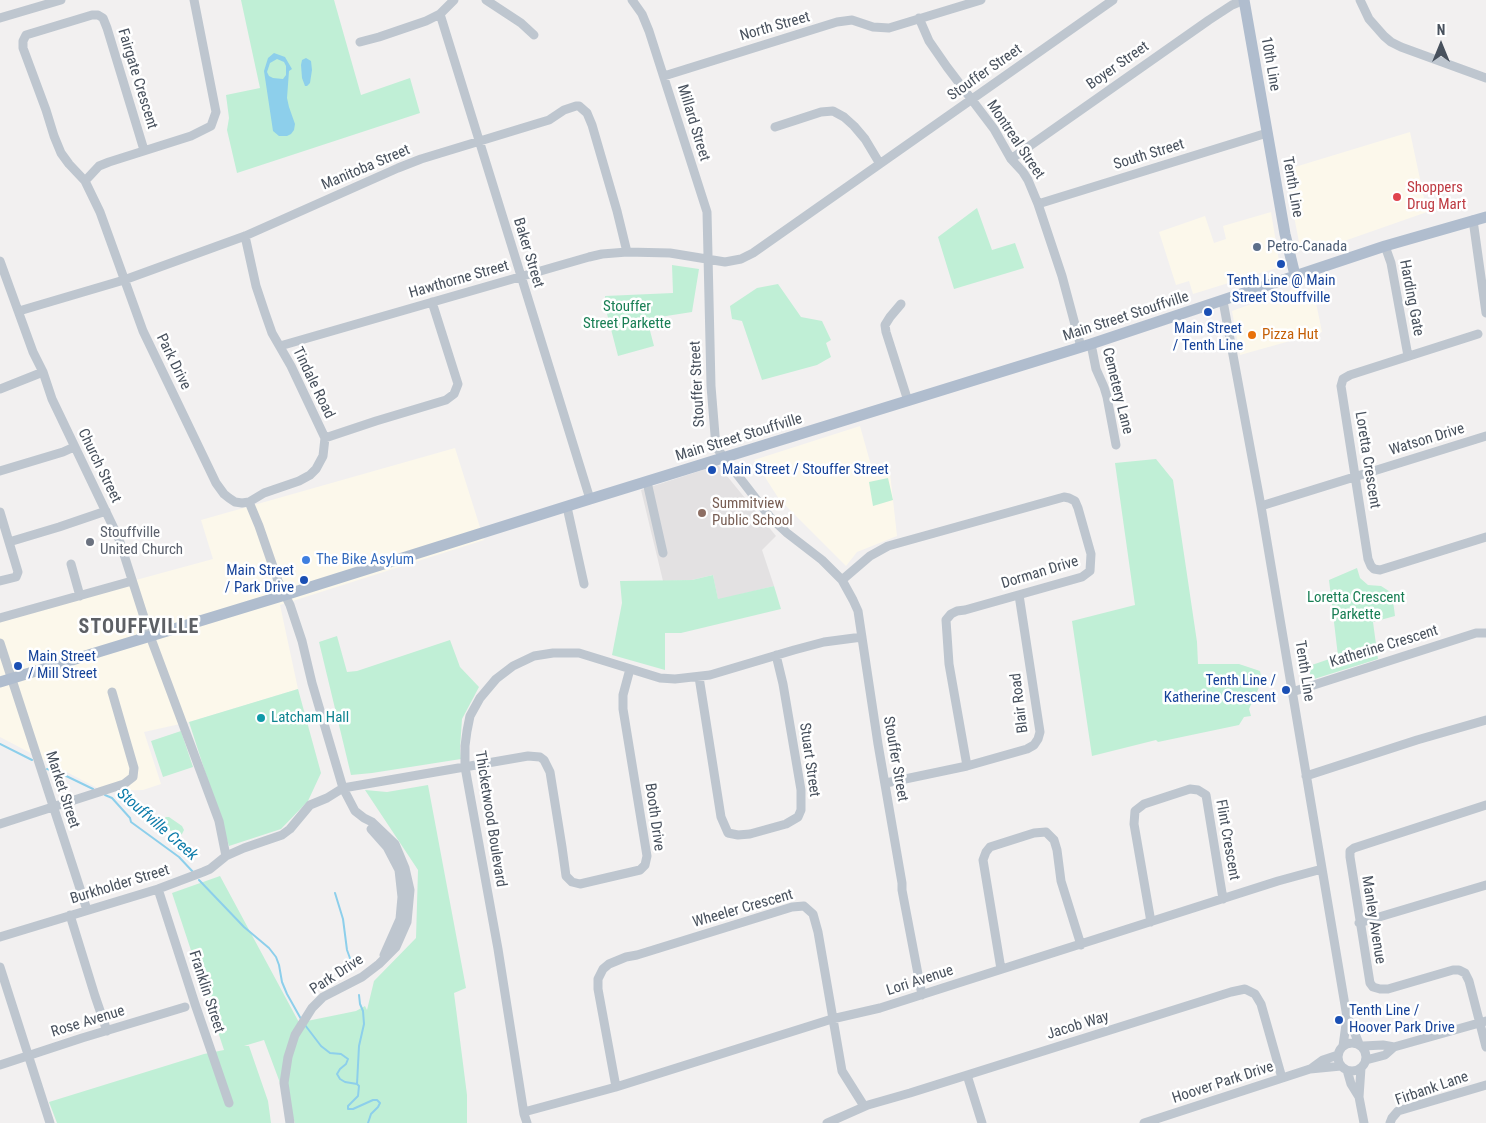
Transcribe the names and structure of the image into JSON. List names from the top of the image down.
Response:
{
  "streets": {
    "main road": ["10th Line", "Tenth Line", "Main Street Stouffville"],
    "street": [
      "North Street",
      "Boyer Street",
      "Stouffer Street",
      "Fairgate Crescent",
      "Millard Street",
      "Montreal Street",
      "South Street",
      "Manitoba Street",
      "Baker Street",
      "Hawthorne Street",
      "Harding Gate",
      "Park Drive",
      "Tindale Road",
      "Cemetery Lane",
      "Watson Drive",
      "Loretta Crescent",
      "Church Street",
      "Dorman Drive",
      "Katherine Crescent",
      "Blair Road",
      "Stuart Street",
      "Market Street",
      "Booth Drive",
      "Thicketwood Boulevard",
      "Flint Crescent",
      "Burkholder Street",
      "Wheeler Crescent",
      "Manley Avenue",
      "Lori Avenue",
      "Franklin Street",
      "Rose Avenue",
      "Jacob Way",
      "Hoover Park Drive",
      "Firbank Lane"
    ]
  },
  "crossings": [
    ["North Street", "Millard Street"],
    ["North Street", "Montreal Street"],
    ["10th Line", "Boyer Street"],
    ["10th Line", "South Street"],
    ["10th Line", "Tenth Line"],
    ["Boyer Street", "Montreal Street"],
    ["Stouffer Street", "Millard Street"],
    ["Stouffer Street", "Montreal Street"],
    ["Stouffer Street", "Hawthorne Street"],
    ["Stouffer Street", "Main Street Stouffville"],
    ["Stouffer Street", "Dorman Drive"],
    ["Stouffer Street", "Blair Road"],
    ["Stouffer Street", "Thicketwood Boulevard"],
    ["Stouffer Street", "Lori Avenue"],
    ["Fairgate Crescent", "Park Drive"],
    ["Millard Street", "Hawthorne Street"],
    ["Montreal Street", "South Street"],
    ["Montreal Street", "Main Street Stouffville"],
    ["Montreal Street", "Cemetery Lane"],
    ["South Street", "Tenth Line"],
    ["Manitoba Street", "Baker Street"],
    ["Manitoba Street", "Hawthorne Street"],
    ["Manitoba Street", "Park Drive"],
    ["Manitoba Street", "Tindale Road"],
    ["Manitoba Street", "Church Street"],
    ["Tenth Line", "Main Street Stouffville"],
    ["Tenth Line", "Watson Drive"],
    ["Tenth Line", "Katherine Crescent"],
    ["Tenth Line", "Lori Avenue"],
    ["Tenth Line", "Hoover Park Drive"],
    ["Baker Street", "Hawthorne Street"],
    ["Baker Street", "Main Street Stouffville"],
    ["Hawthorne Street", "Tindale Road"],
    ["Harding Gate", "Main Street Stouffville"],
    ["Harding Gate", "Loretta Crescent"],
    ["Main Street Stouffville", "Park Drive"],
    ["Main Street Stouffville", "Cemetery Lane"],
    ["Main Street Stouffville", "Church Street"],
    ["Main Street Stouffville", "Market Street"],
    ["Park Drive", "Tindale Road"],
    ["Park Drive", "Burkholder Street"],
    ["Watson Drive", "Loretta Crescent"],
    ["Church Street", "Burkholder Street"],
    ["Dorman Drive", "Blair Road"],
    ["Stuart Street", "Thicketwood Boulevard"],
    ["Market Street", "Burkholder Street"],
    ["Booth Drive", "Thicketwood Boulevard"],
    ["Thicketwood Boulevard", "Lori Avenue"],
    ["Flint Crescent", "Lori Avenue"],
    ["Burkholder Street", "Franklin Street"],
    ["Wheeler Crescent", "Lori Avenue"],
    ["Wheeler Crescent", "Jacob Way"],
    ["Jacob Way", "Hoover Park Drive"]
  ],
  "districts": ["STOUFFVILLE"],
  "water": ["Stouffville Creek"],
  "parks": ["Stouffer Street Parkette", "Loretta Crescent Parkette"],
  "places": [
    "Shoppers Drug Mart",
    "Petro-Canada",
    "Tenth Line @ Main Street Stouffville",
    "Main Street / Tenth Line",
    "Pizza Hut",
    "Main Street / Stouffer Street",
    "Summitview Public School",
    "Stouffville United Church",
    "The Bike Asylum",
    "Main Street / Park Drive",
    "Main Street / Mill Street",
    "Tenth Line / Katherine Crescent",
    "Latcham Hall",
    "Tenth Line / Hoover Park Drive"
  ],
  "north": "top"
}
